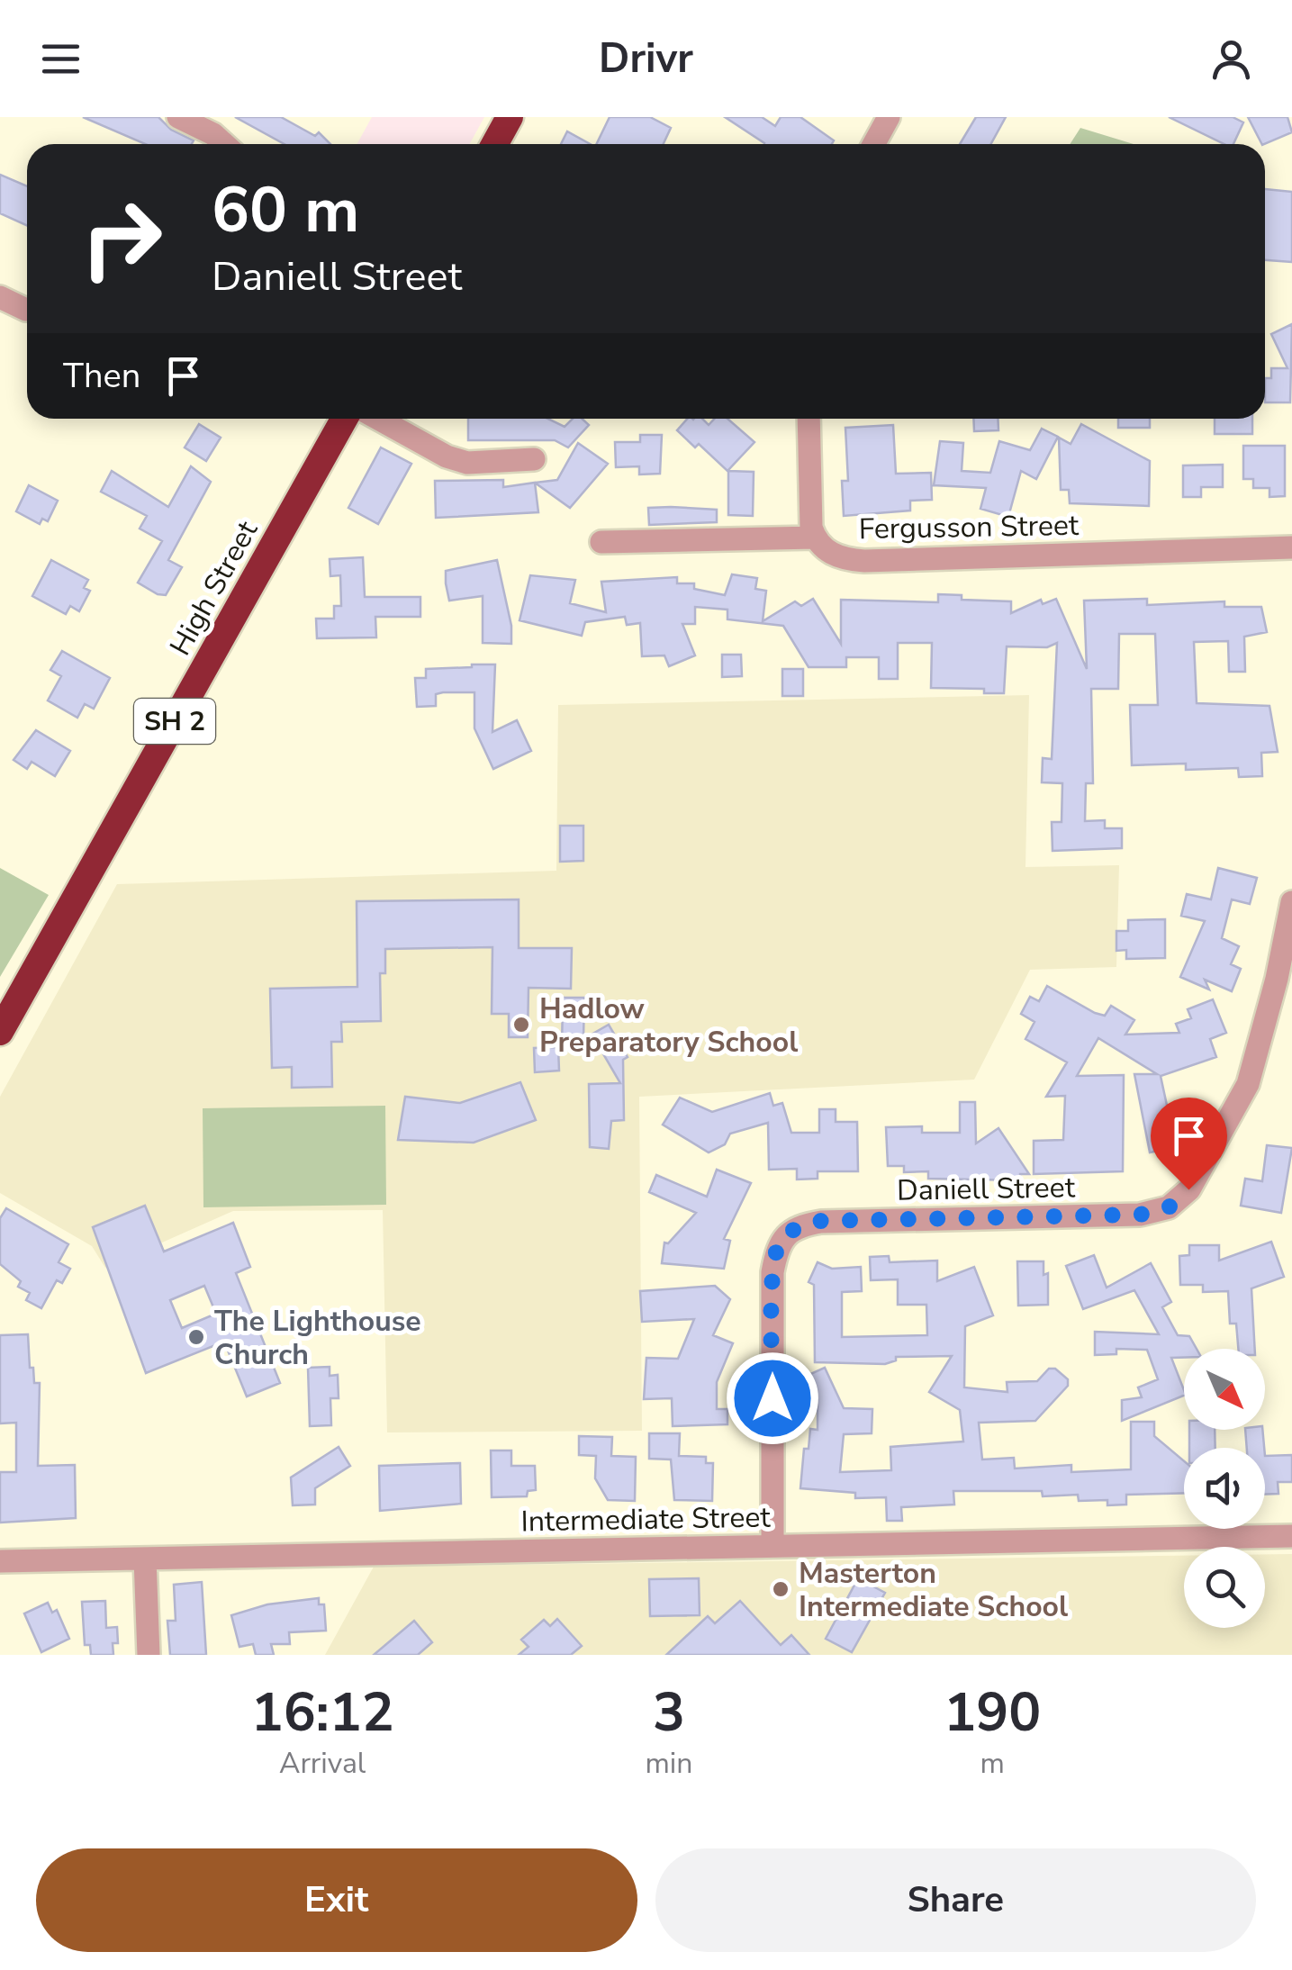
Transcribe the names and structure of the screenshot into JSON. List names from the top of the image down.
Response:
{
  "streets": {
    "highway": ["High Street", "SH 2"],
    "street": ["Fergusson Street", "Daniell Street", "Intermediate Street"]
  },
  "crossings": [
    ["Daniell Street", "Intermediate Street"]
  ],
  "places": ["Hadlow Preparatory School", "The Lighthouse Church", "Masterton Intermediate School"],
  "north": "bottom right",
  "page": {
    "header": "Drivr",
    "turn": ["60 m", "Daniell Street"],
    "then": "Then",
    "eta": [
      "16:12",
      "Arrival",
      "3",
      "min",
      "190",
      "m"
    ],
    "buttons": ["Exit", "Share"]
  }
}
